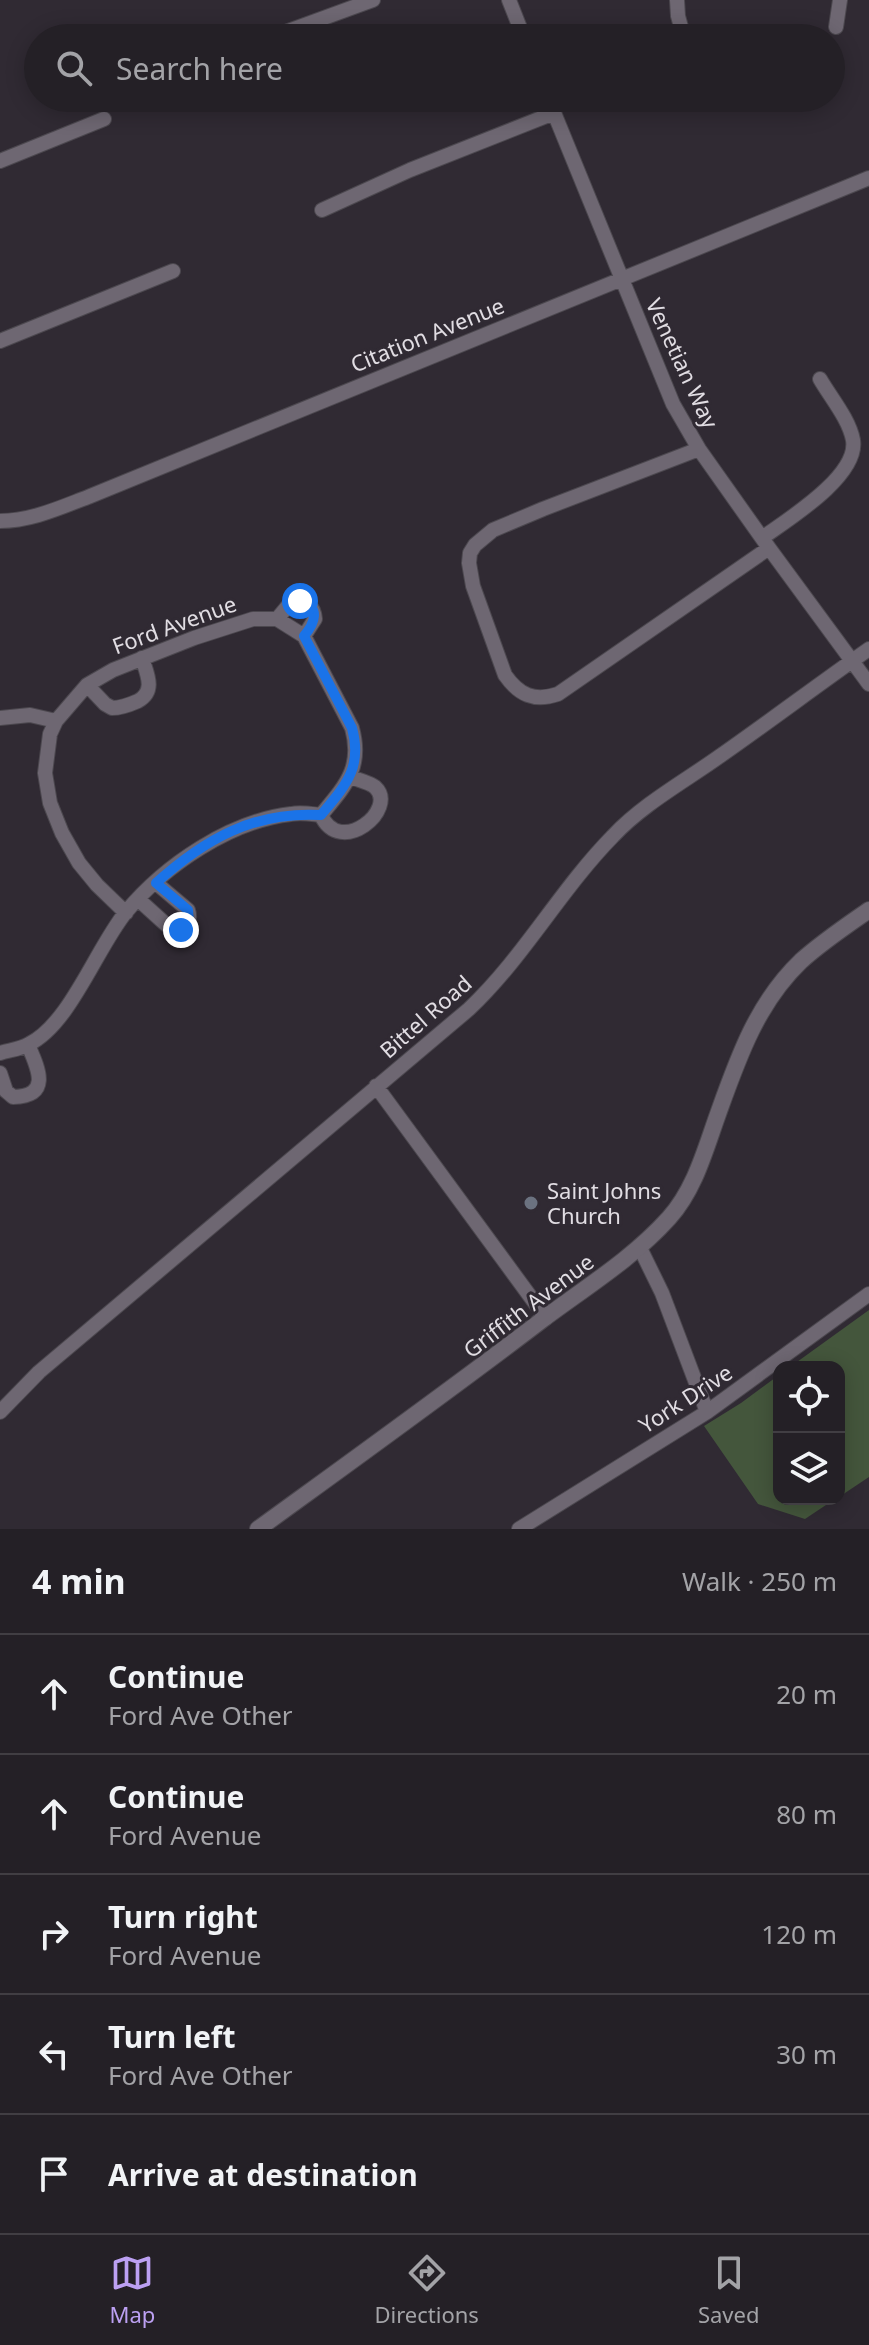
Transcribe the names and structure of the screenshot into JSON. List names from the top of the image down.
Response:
{
  "streets": {
    "street": [
      "Citation Avenue",
      "Venetian Way",
      "Ford Avenue",
      "Bittel Road",
      "Griffith Avenue",
      "York Drive"
    ]
  },
  "crossings": [
    ["Citation Avenue", "Venetian Way"],
    ["Venetian Way", "Bittel Road"]
  ],
  "places": ["Saint Johns Church"],
  "page": {
    "search": "Search here",
    "heading": ["4 min", "Walk · 250 m"],
    "list": [
      ["Continue", "Ford Ave Other", "20 m"],
      ["Continue", "Ford Avenue", "80 m"],
      ["Turn right", "Ford Avenue", "120 m"],
      ["Turn left", "Ford Ave Other", "30 m"],
      "Arrive at destination"
    ],
    "nav": ["Map", "Directions", "Saved"]
  }
}
